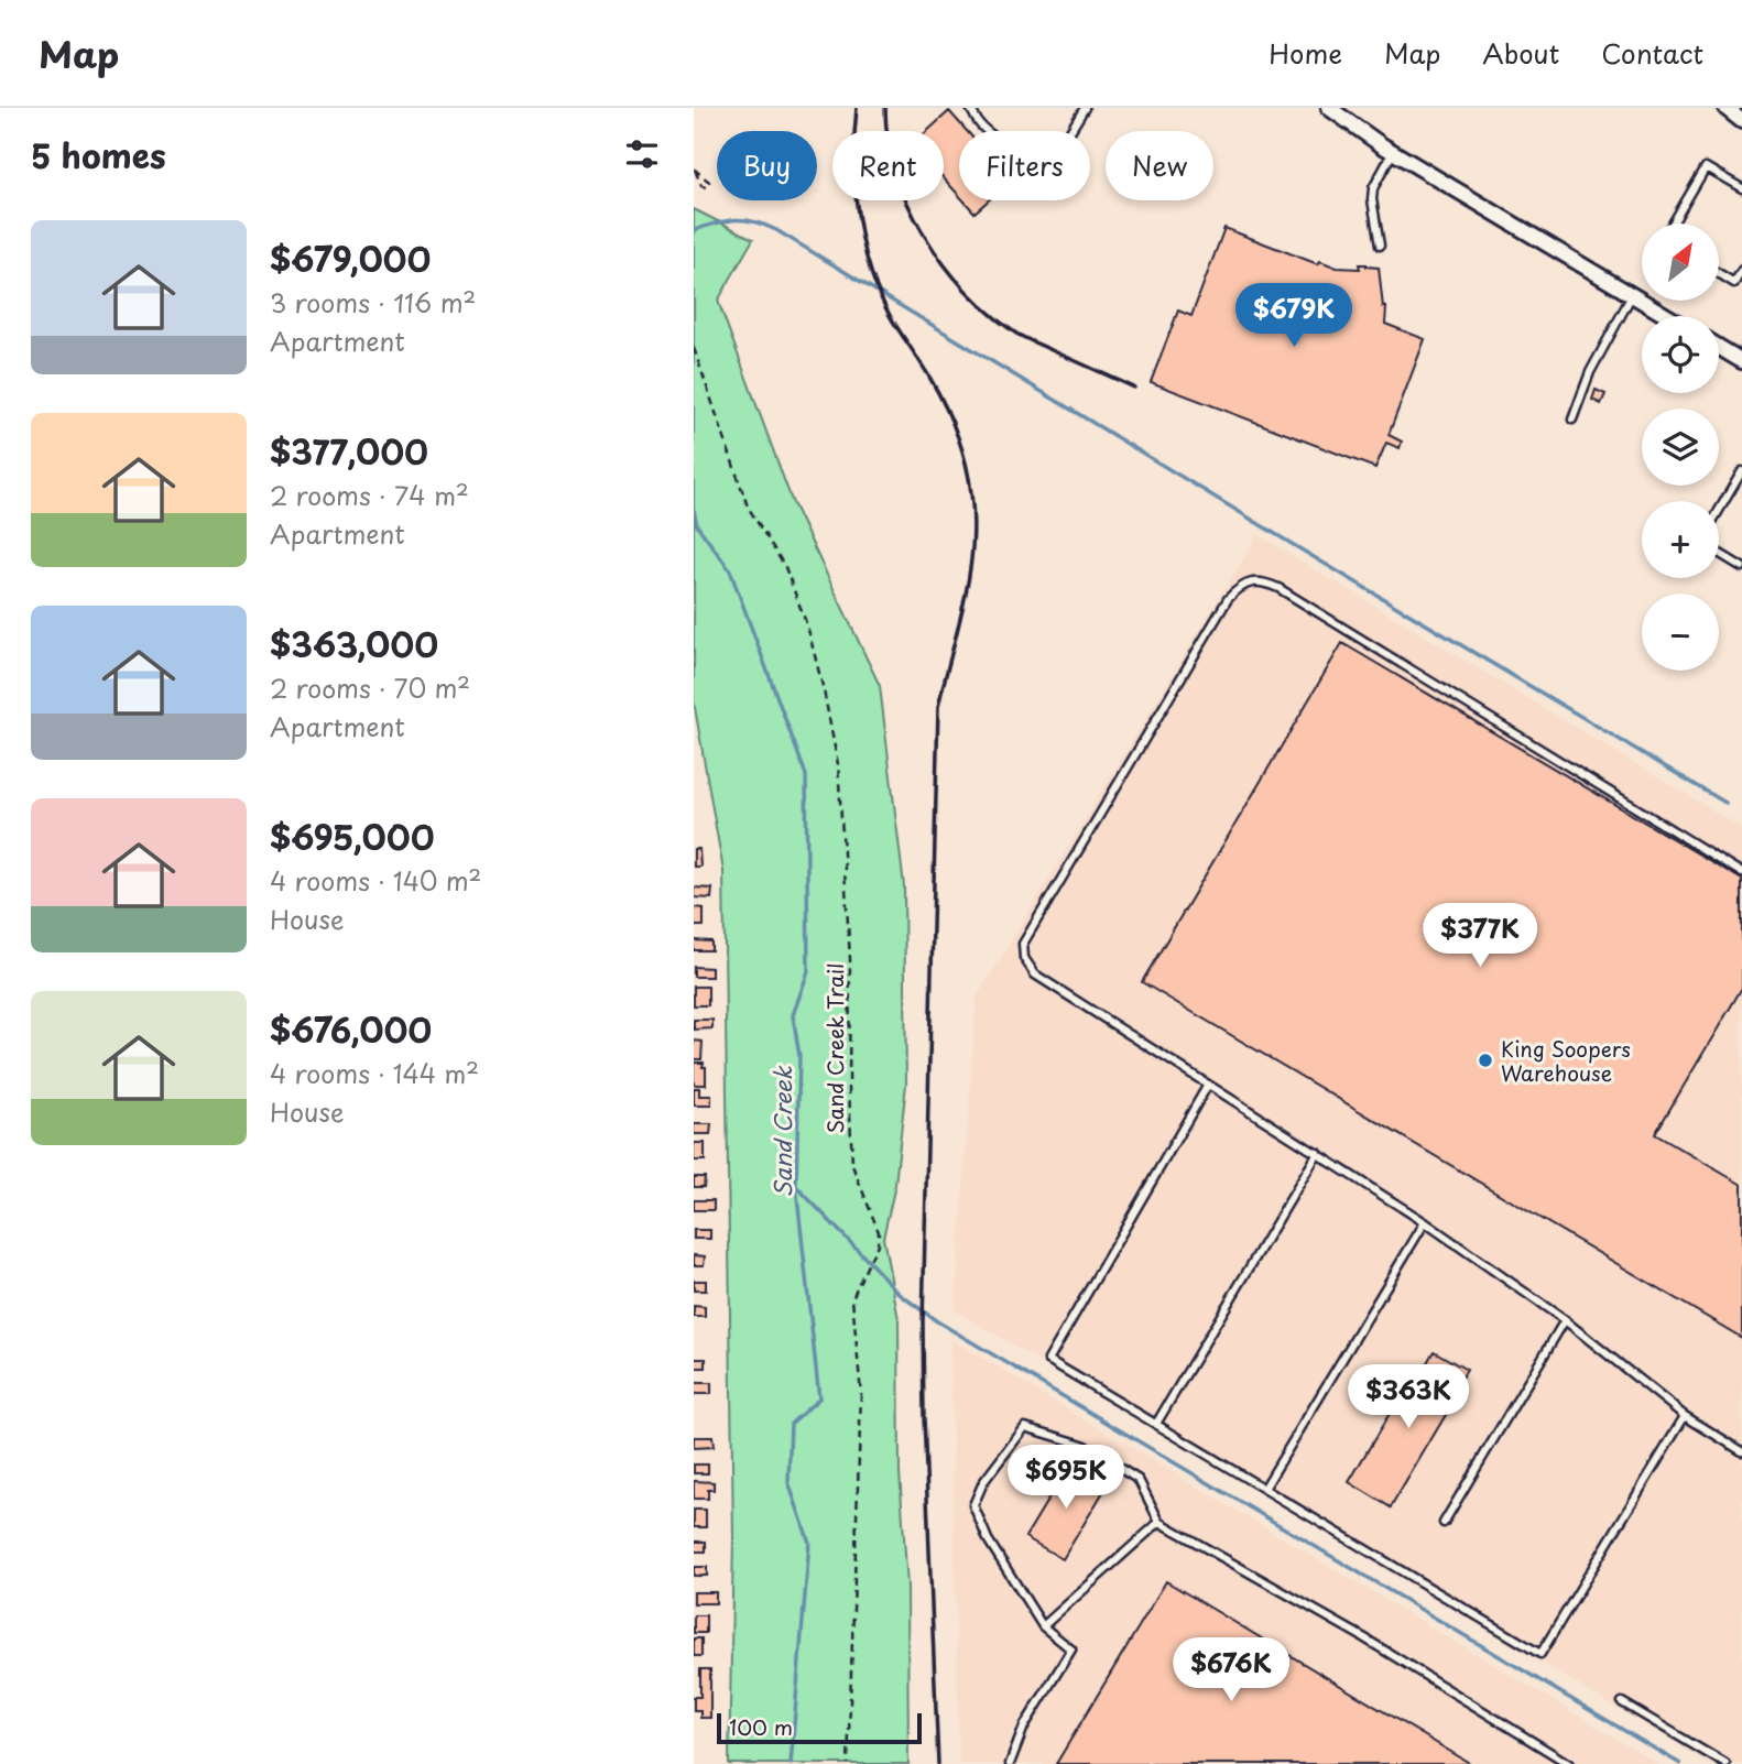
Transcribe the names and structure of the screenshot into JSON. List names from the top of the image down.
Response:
{
  "streets": {
    "path": ["Sand Creek Trail"]
  },
  "water": ["Sand Creek"],
  "places": ["King Soopers Warehouse"],
  "scale_bar": "100 m",
  "north": "top right",
  "page": {
    "header": "Map",
    "nav": [
      "Home",
      "Map",
      "About",
      "Contact"
    ],
    "heading": "5 homes",
    "chip": [
      "Buy",
      "Rent",
      "Filters",
      "New"
    ],
    "list": [
      {
        "name": "$679,000",
        "note": "3 rooms · 116 m² · Apartment"
      },
      {
        "name": "$377,000",
        "note": "2 rooms · 74 m² · Apartment"
      },
      {
        "name": "$363,000",
        "note": "2 rooms · 70 m² · Apartment"
      },
      {
        "name": "$695,000",
        "note": "4 rooms · 140 m² · House"
      },
      {
        "name": "$676,000",
        "note": "4 rooms · 144 m² · House"
      }
    ],
    "map_buttons": ["+", "−"],
    "price": [
      "$679K",
      "$377K",
      "$363K",
      "$695K",
      "$676K"
    ],
    "scale": "100 m"
  }
}
